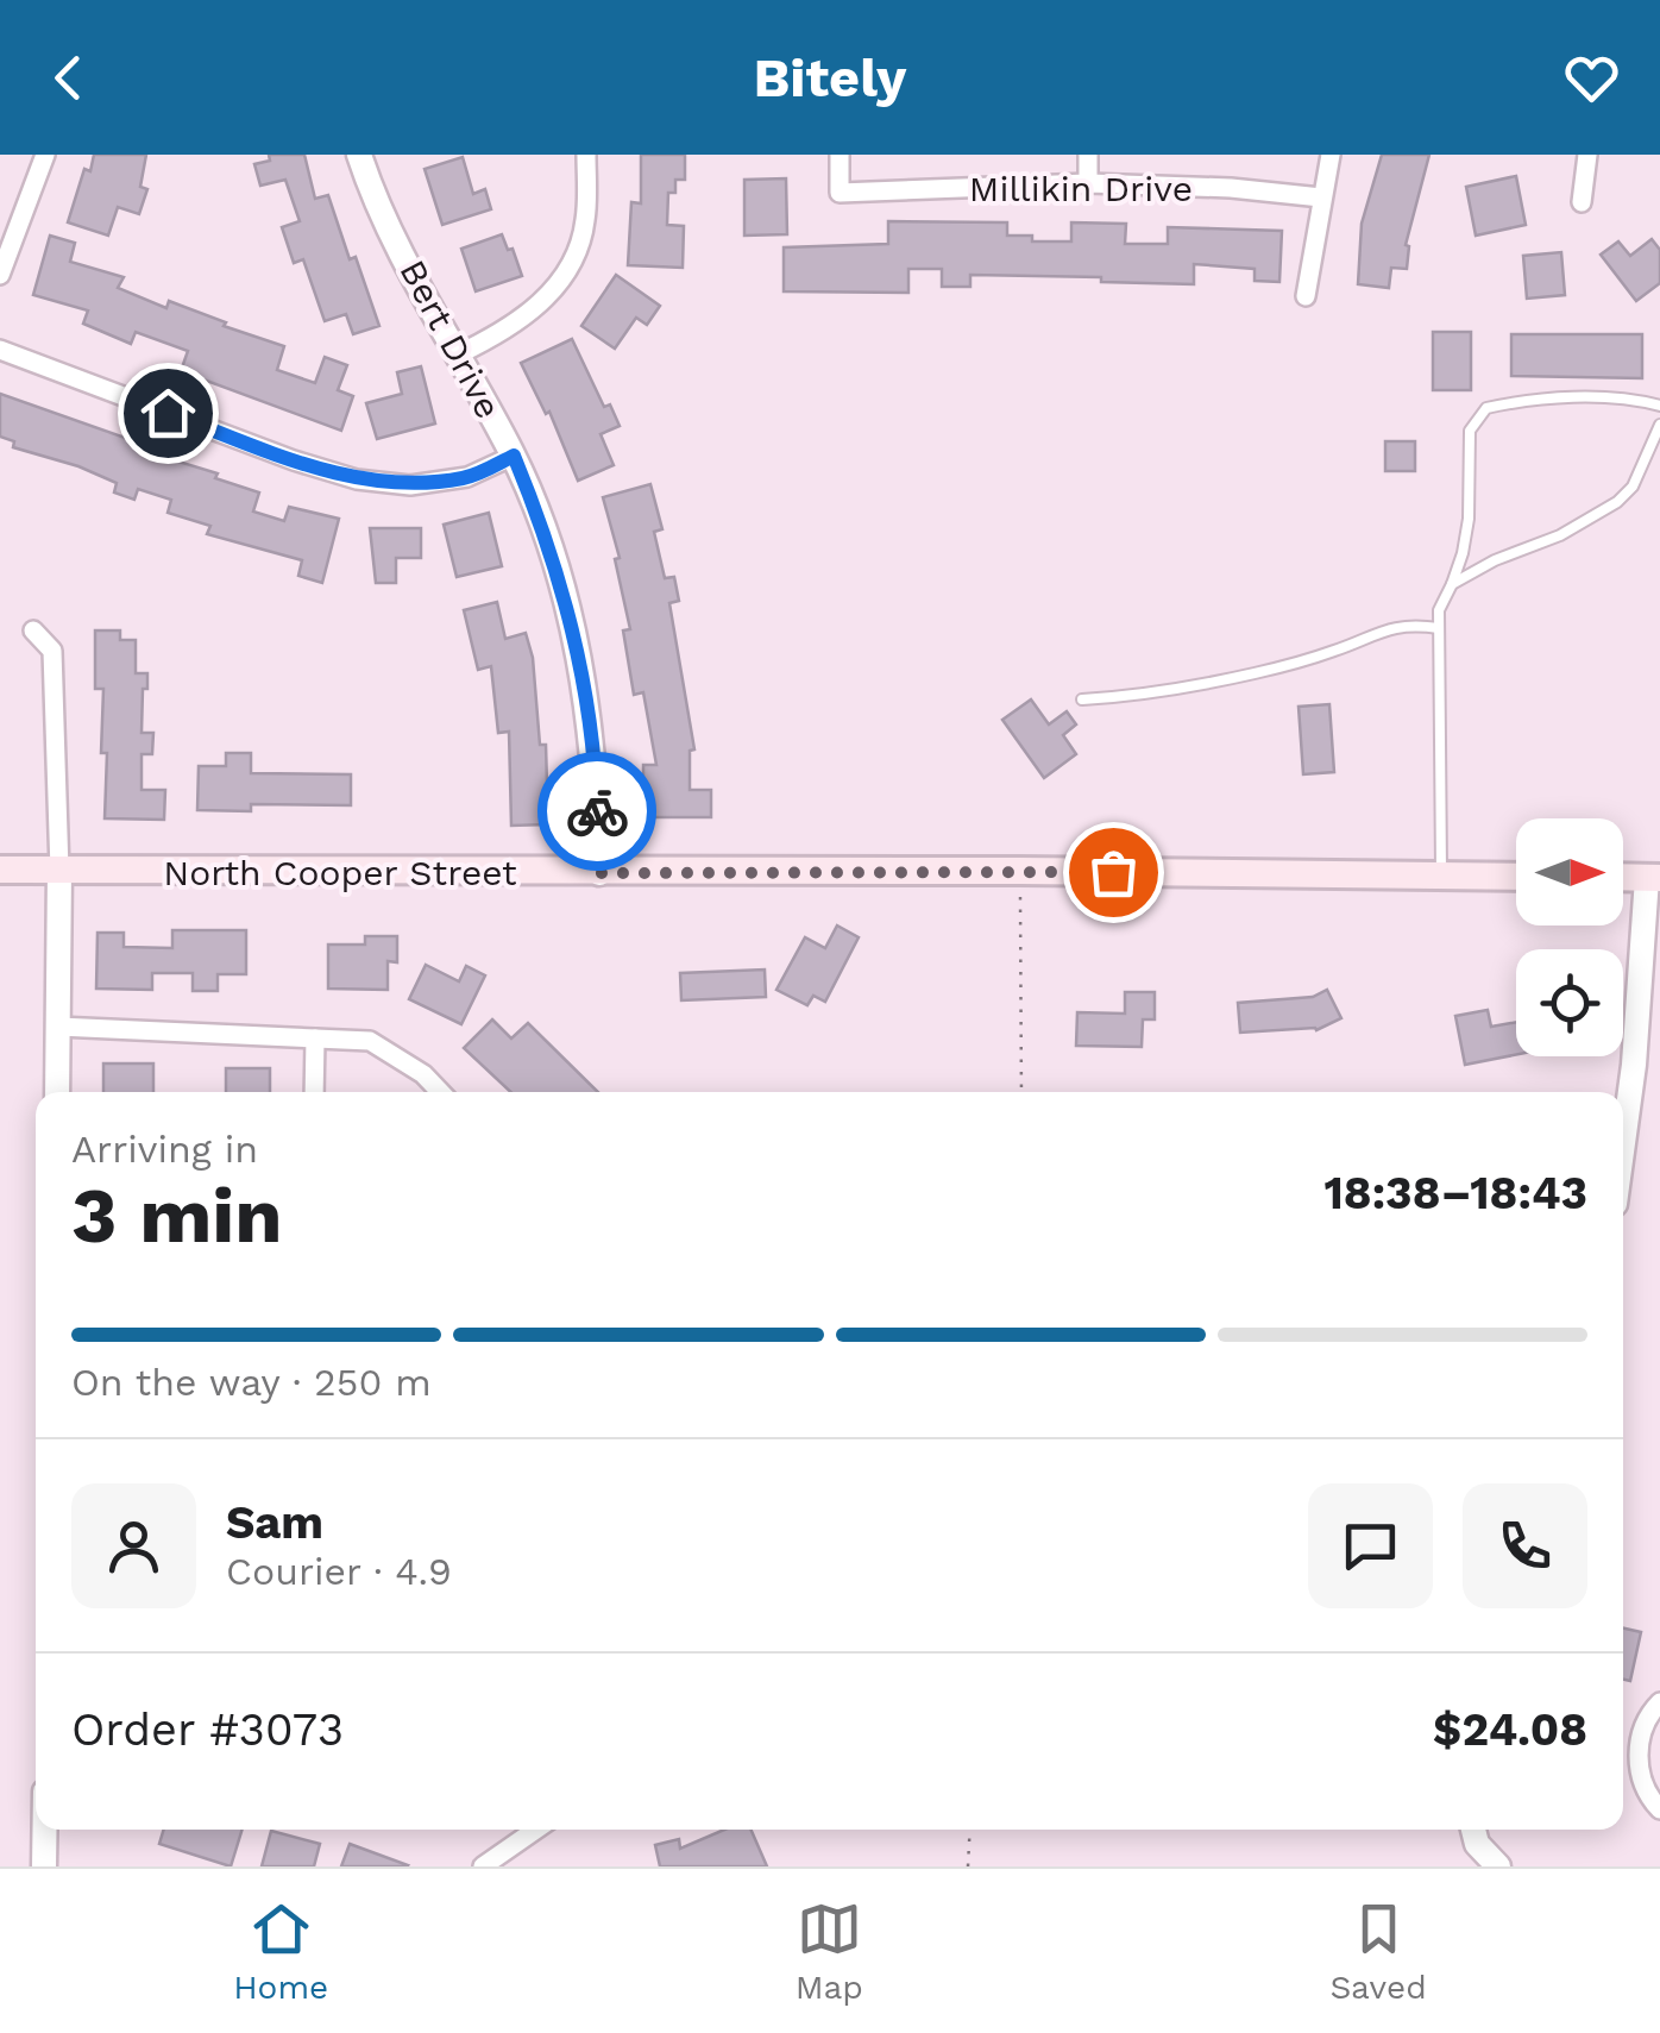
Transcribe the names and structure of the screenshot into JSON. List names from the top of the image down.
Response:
{
  "streets": {
    "main road": ["North Cooper Street"],
    "street": ["Millikin Drive", "Bert Drive"]
  },
  "crossings": [
    ["Bert Drive", "North Cooper Street"]
  ],
  "north": "right",
  "page": {
    "header": "Bitely",
    "heading": ["3 min", "Arriving in", "18:38–18:43"],
    "panel": [
      "Sam",
      "Courier · 4.9",
      "Order #3073",
      "$24.08"
    ],
    "bar": "On the way · 250 m",
    "tabs": ["Home", "Map", "Saved"]
  }
}
